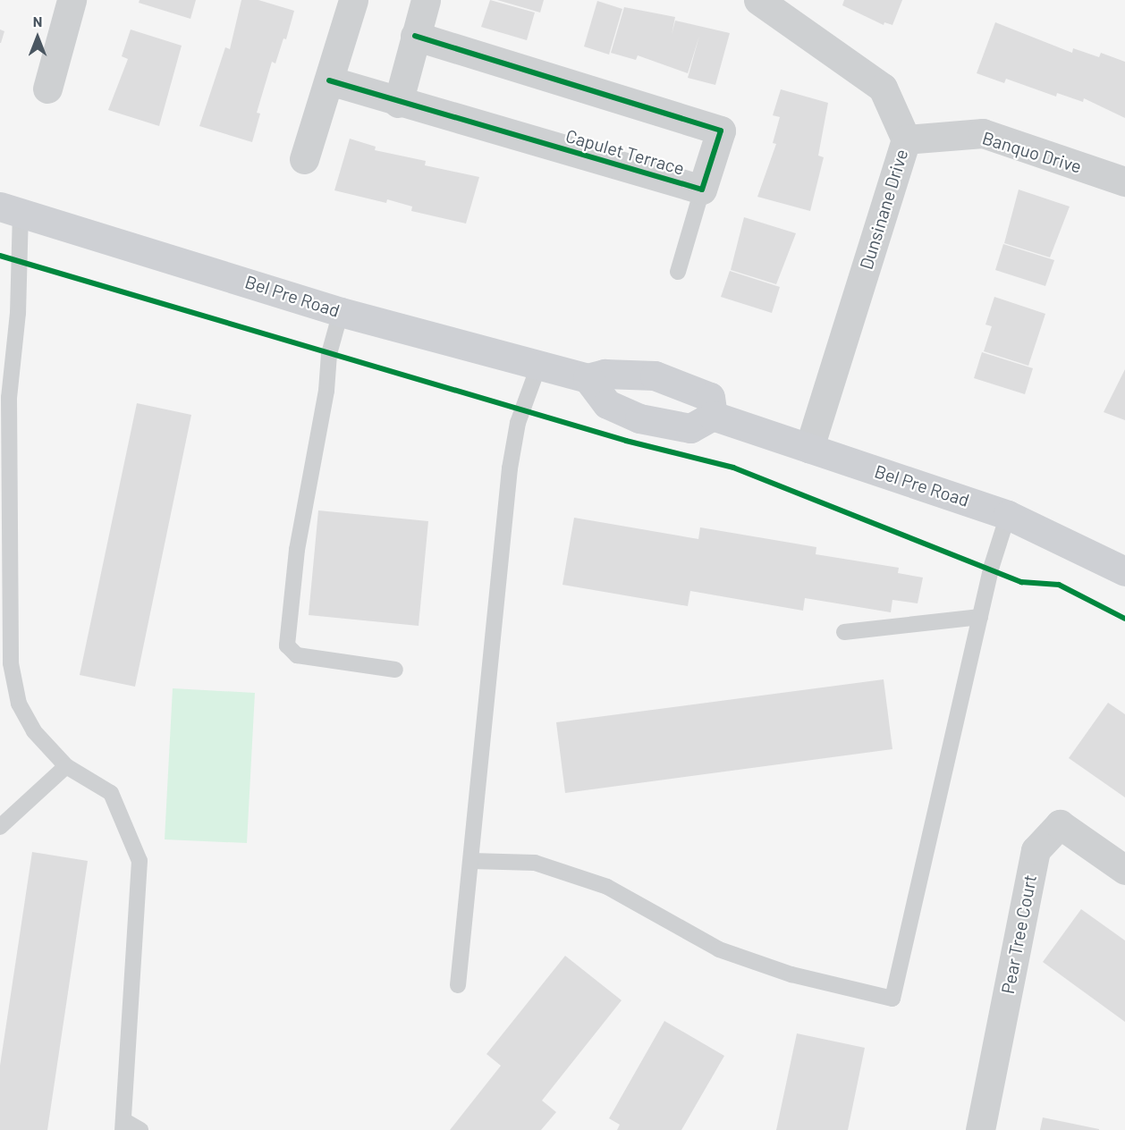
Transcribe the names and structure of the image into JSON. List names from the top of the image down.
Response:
{
  "streets": {
    "main road": ["Bel Pre Road"],
    "street": [
      "Capulet Terrace",
      "Banquo Drive",
      "Dunsinane Drive",
      "Pear Tree Court"
    ]
  },
  "crossings": [
    ["Banquo Drive", "Dunsinane Drive"],
    ["Dunsinane Drive", "Bel Pre Road"]
  ],
  "north": "top"
}
